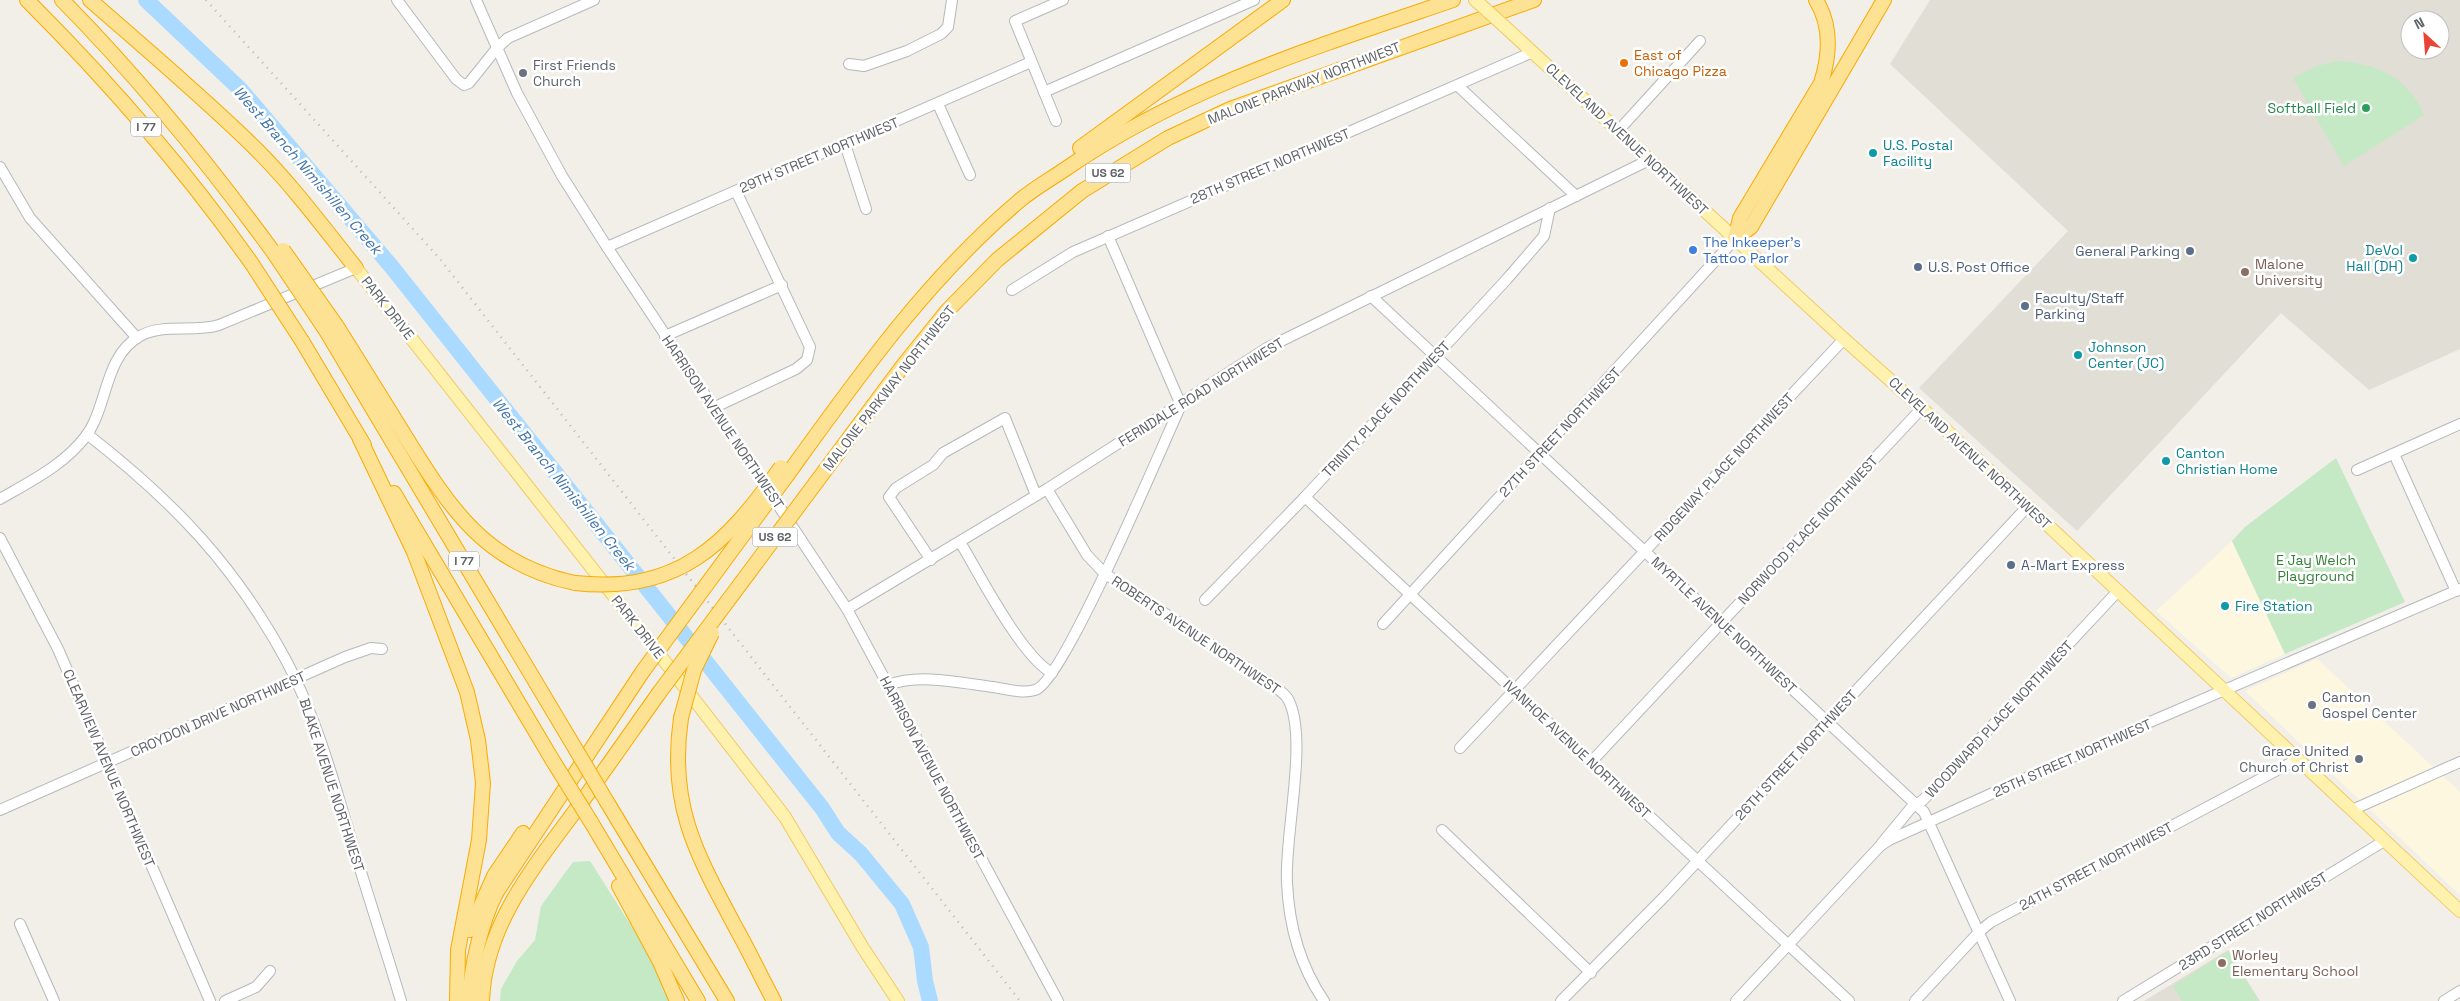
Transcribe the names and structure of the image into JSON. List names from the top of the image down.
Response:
{
  "streets": {
    "highway": ["MALONE PARKWAY NORTHWEST", "I 77", "US 62"],
    "main road": ["CLEVELAND AVENUE NORTHWEST", "PARK DRIVE"],
    "street": [
      "29TH STREET NORTHWEST",
      "28TH STREET NORTHWEST",
      "FERNDALE ROAD NORTHWEST",
      "TRINITY PLACE NORTHWEST",
      "HARRISON AVENUE NORTHWEST",
      "27TH STREET NORTHWEST",
      "RIDGEWAY PLACE NORTHWEST",
      "NORWOOD PLACE NORTHWEST",
      "MYRTLE AVENUE NORTHWEST",
      "ROBERTS AVENUE NORTHWEST",
      "CROYDON DRIVE NORTHWEST",
      "WOODWARD PLACE NORTHWEST",
      "IVANHOE AVENUE NORTHWEST",
      "26TH STREET NORTHWEST",
      "25TH STREET NORTHWEST",
      "CLEARVIEW AVENUE NORTHWEST",
      "BLAKE AVENUE NORTHWEST",
      "24TH STREET NORTHWEST",
      "23RD STREET NORTHWEST"
    ]
  },
  "crossings": [
    ["CLEVELAND AVENUE NORTHWEST", "28TH STREET NORTHWEST"],
    ["CLEVELAND AVENUE NORTHWEST", "FERNDALE ROAD NORTHWEST"],
    ["CLEVELAND AVENUE NORTHWEST", "27TH STREET NORTHWEST"],
    ["CLEVELAND AVENUE NORTHWEST", "RIDGEWAY PLACE NORTHWEST"],
    ["CLEVELAND AVENUE NORTHWEST", "NORWOOD PLACE NORTHWEST"],
    ["CLEVELAND AVENUE NORTHWEST", "WOODWARD PLACE NORTHWEST"],
    ["CLEVELAND AVENUE NORTHWEST", "26TH STREET NORTHWEST"],
    ["CLEVELAND AVENUE NORTHWEST", "25TH STREET NORTHWEST"],
    ["CLEVELAND AVENUE NORTHWEST", "24TH STREET NORTHWEST"],
    ["CLEVELAND AVENUE NORTHWEST", "23RD STREET NORTHWEST"],
    ["29TH STREET NORTHWEST", "HARRISON AVENUE NORTHWEST"],
    ["FERNDALE ROAD NORTHWEST", "TRINITY PLACE NORTHWEST"],
    ["FERNDALE ROAD NORTHWEST", "HARRISON AVENUE NORTHWEST"],
    ["FERNDALE ROAD NORTHWEST", "MYRTLE AVENUE NORTHWEST"],
    ["FERNDALE ROAD NORTHWEST", "ROBERTS AVENUE NORTHWEST"],
    ["TRINITY PLACE NORTHWEST", "MYRTLE AVENUE NORTHWEST"],
    ["TRINITY PLACE NORTHWEST", "IVANHOE AVENUE NORTHWEST"],
    ["27TH STREET NORTHWEST", "MYRTLE AVENUE NORTHWEST"],
    ["27TH STREET NORTHWEST", "IVANHOE AVENUE NORTHWEST"],
    ["RIDGEWAY PLACE NORTHWEST", "MYRTLE AVENUE NORTHWEST"],
    ["RIDGEWAY PLACE NORTHWEST", "IVANHOE AVENUE NORTHWEST"],
    ["NORWOOD PLACE NORTHWEST", "MYRTLE AVENUE NORTHWEST"],
    ["NORWOOD PLACE NORTHWEST", "IVANHOE AVENUE NORTHWEST"],
    ["MYRTLE AVENUE NORTHWEST", "WOODWARD PLACE NORTHWEST"],
    ["MYRTLE AVENUE NORTHWEST", "26TH STREET NORTHWEST"],
    ["MYRTLE AVENUE NORTHWEST", "25TH STREET NORTHWEST"],
    ["MYRTLE AVENUE NORTHWEST", "24TH STREET NORTHWEST"],
    ["CROYDON DRIVE NORTHWEST", "CLEARVIEW AVENUE NORTHWEST"],
    ["CROYDON DRIVE NORTHWEST", "BLAKE AVENUE NORTHWEST"],
    ["WOODWARD PLACE NORTHWEST", "25TH STREET NORTHWEST"],
    ["IVANHOE AVENUE NORTHWEST", "26TH STREET NORTHWEST"],
    ["IVANHOE AVENUE NORTHWEST", "25TH STREET NORTHWEST"]
  ],
  "water": ["West Branch Nimishillen Creek"],
  "parks": ["E Jay Welch Playground"],
  "places": [
    "East of Chicago Pizza",
    "First Friends Church",
    "Softball Field",
    "U.S. Postal Facility",
    "The Inkeeper's Tattoo Parlor",
    "General Parking",
    "DeVol Hall (DH)",
    "U.S. Post Office",
    "Malone University",
    "Faculty/Staff Parking",
    "Johnson Center (JC)",
    "Canton Christian Home",
    "A-Mart Express",
    "Fire Station",
    "Canton Gospel Center",
    "Grace United Church of Christ",
    "Worley Elementary School"
  ],
  "north": "top left"
}
